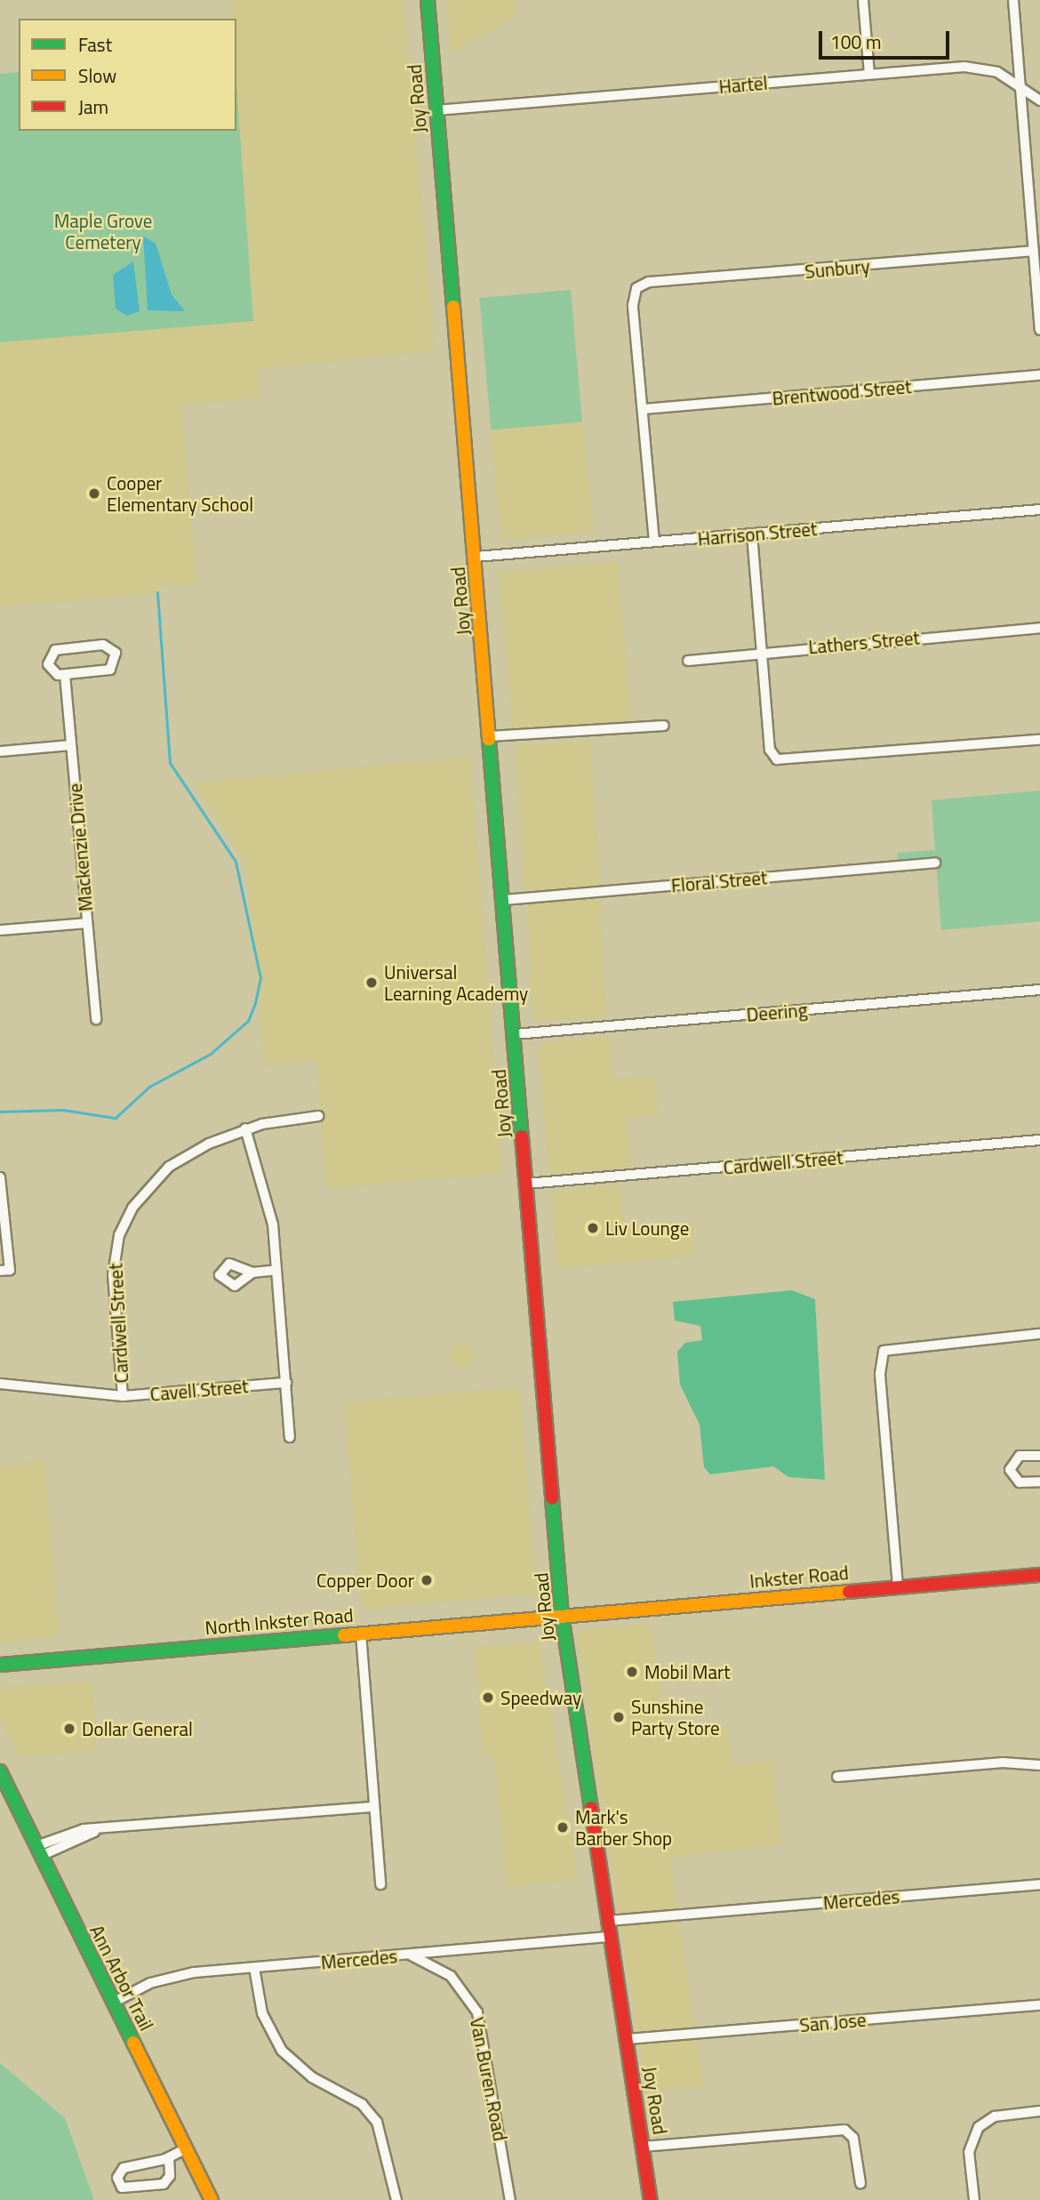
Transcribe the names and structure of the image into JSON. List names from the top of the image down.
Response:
{
  "streets": {
    "main road": [
      "Joy Road",
      "Inkster Road",
      "North Inkster Road",
      "Ann Arbor Trail"
    ],
    "street": [
      "Hartel",
      "Sunbury",
      "Brentwood Street",
      "Harrison Street",
      "Lathers Street",
      "Mackenzie Drive",
      "Floral Street",
      "Deering",
      "Cardwell Street",
      "Cavell Street",
      "Mercedes",
      "San Jose",
      "Van Buren Road"
    ]
  },
  "crossings": [
    ["Hartel", "Joy Road"],
    ["Joy Road", "Harrison Street"],
    ["Joy Road", "Floral Street"],
    ["Joy Road", "Deering"],
    ["Joy Road", "Cardwell Street"],
    ["Joy Road", "Inkster Road"],
    ["Joy Road", "North Inkster Road"],
    ["Joy Road", "Mercedes"],
    ["Joy Road", "San Jose"],
    ["Sunbury", "Brentwood Street"],
    ["Cardwell Street", "Cavell Street"],
    ["Inkster Road", "North Inkster Road"],
    ["Mercedes", "Ann Arbor Trail"],
    ["Mercedes", "Van Buren Road"]
  ],
  "parks": ["Maple Grove Cemetery"],
  "places": [
    "Cooper Elementary School",
    "Universal Learning Academy",
    "Liv Lounge",
    "Copper Door",
    "Mobil Mart",
    "Speedway",
    "Sunshine Party Store",
    "Dollar General",
    "Mark's Barber Shop"
  ],
  "legend": ["Fast", "Slow", "Jam"],
  "scale_bar": "100 m"
}
